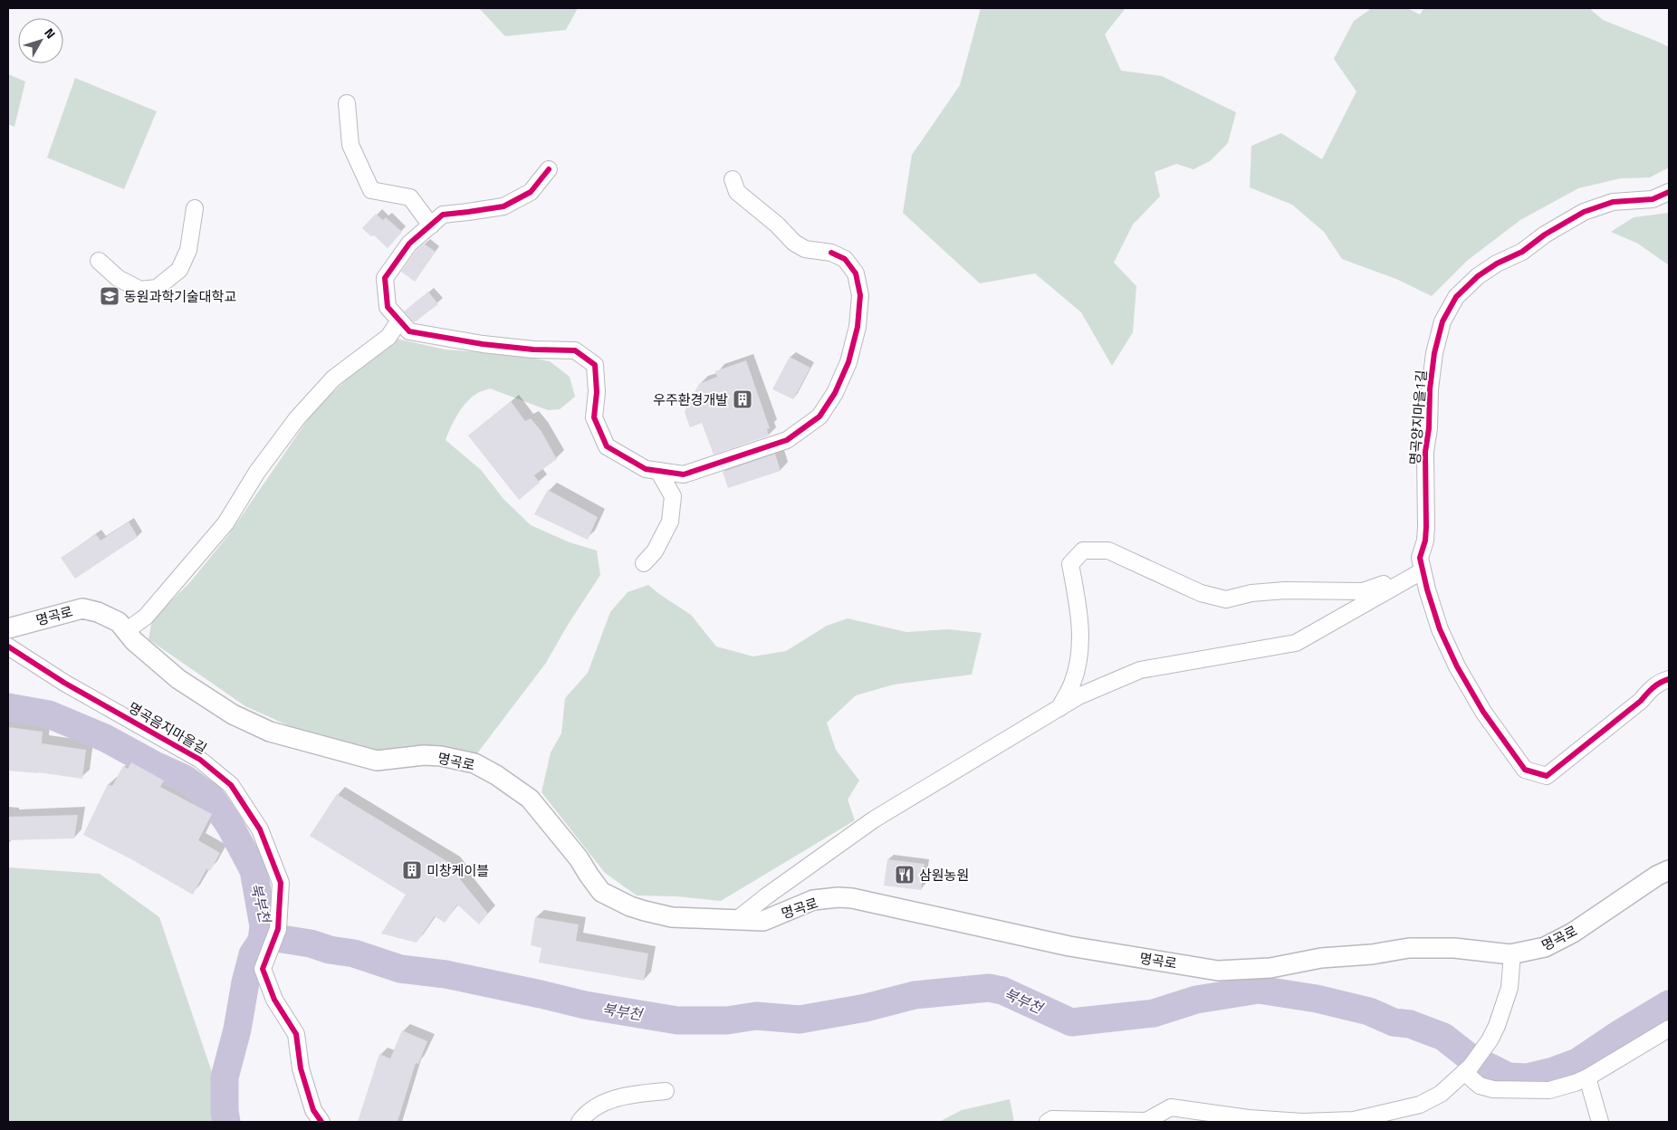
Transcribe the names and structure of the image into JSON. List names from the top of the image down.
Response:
{
  "streets": {
    "main road": ["명곡로"],
    "street": ["명곡양지마을1길", "명곡음지마을길"]
  },
  "water": ["북부천"],
  "places": {
    "school or university": ["동원과학기술대학교"],
    "building": ["우주환경개발", "미창케이블"],
    "restaurant": ["삼원농원"]
  },
  "north": "top right"
}
